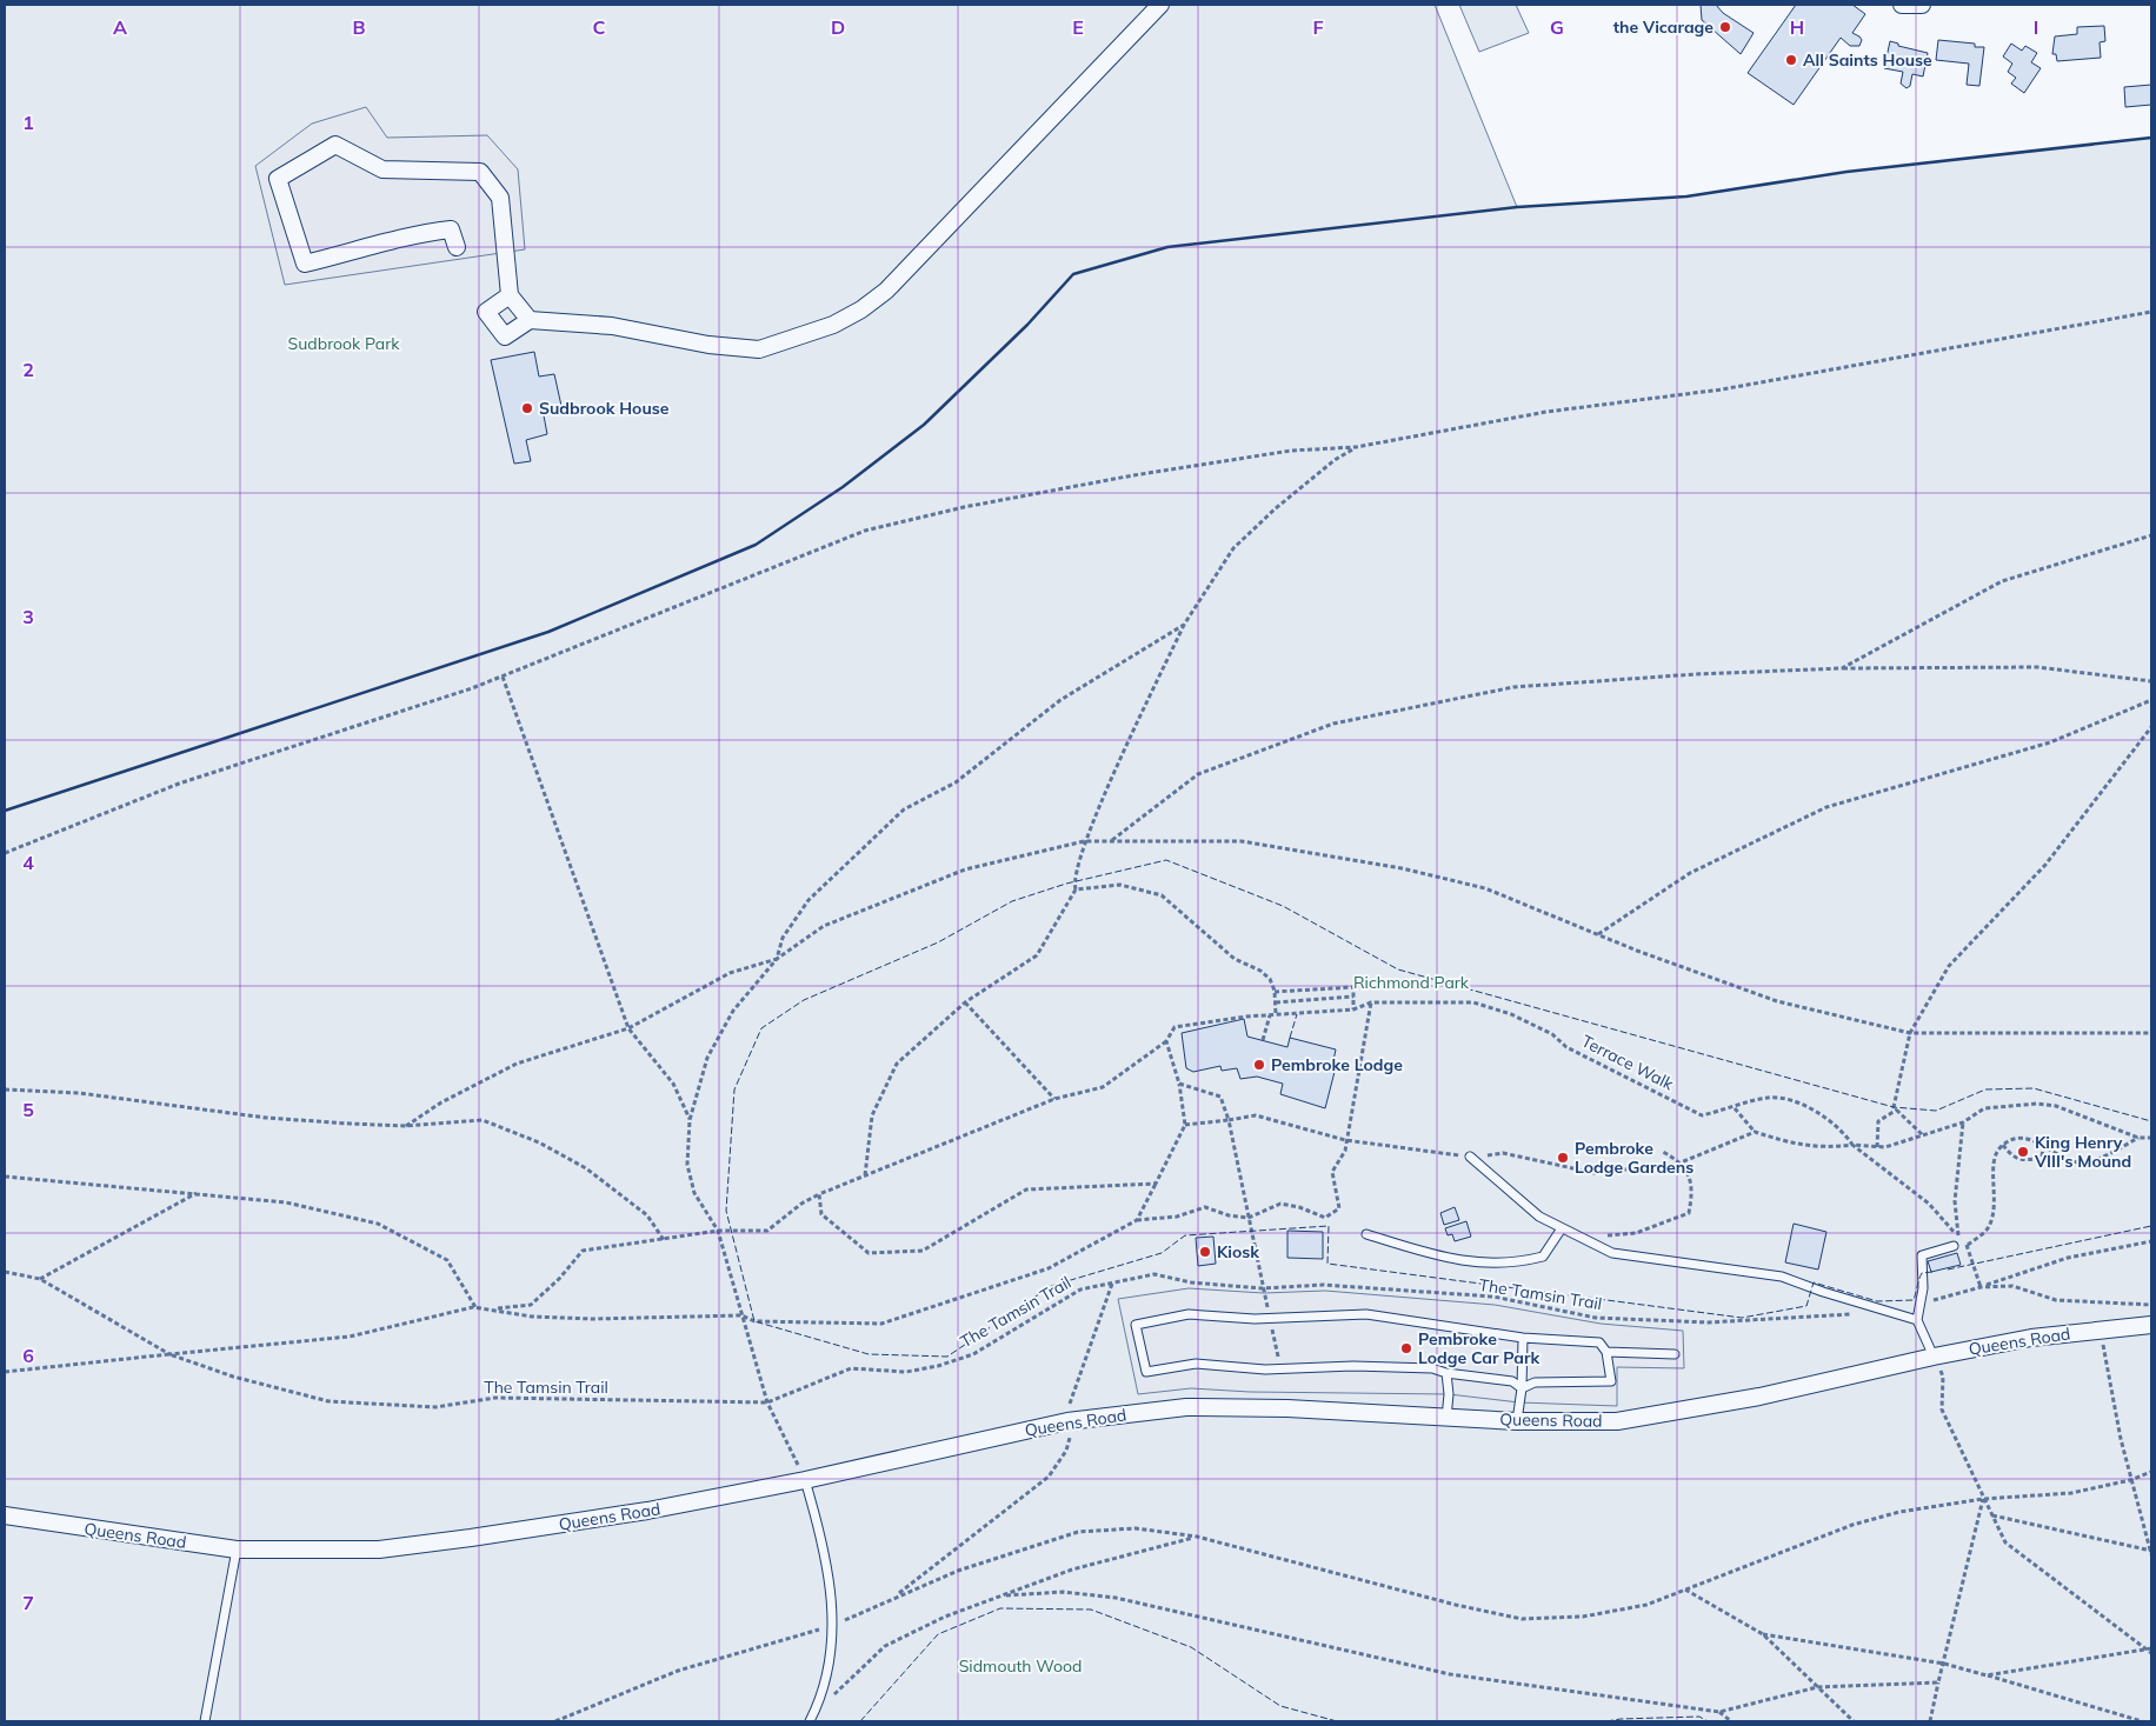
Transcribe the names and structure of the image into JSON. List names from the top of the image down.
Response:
{
  "streets": {
    "street": ["Queens Road"],
    "path": ["Terrace Walk", "The Tamsin Trail"]
  },
  "parks": ["Sudbrook Park", "Richmond Park", "Sidmouth Wood"],
  "places": [
    "the Vicarage",
    "All Saints House",
    "Sudbrook House",
    "Pembroke Lodge",
    "King Henry VIII's Mound",
    "Pembroke Lodge Gardens",
    "Kiosk",
    "Pembroke Lodge Car Park"
  ],
  "grid": {
    "columns": [
      "A",
      "B",
      "C",
      "D",
      "E",
      "F",
      "G",
      "H",
      "I"
    ],
    "rows": [
      "1",
      "2",
      "3",
      "4",
      "5",
      "6",
      "7"
    ]
  }
}
